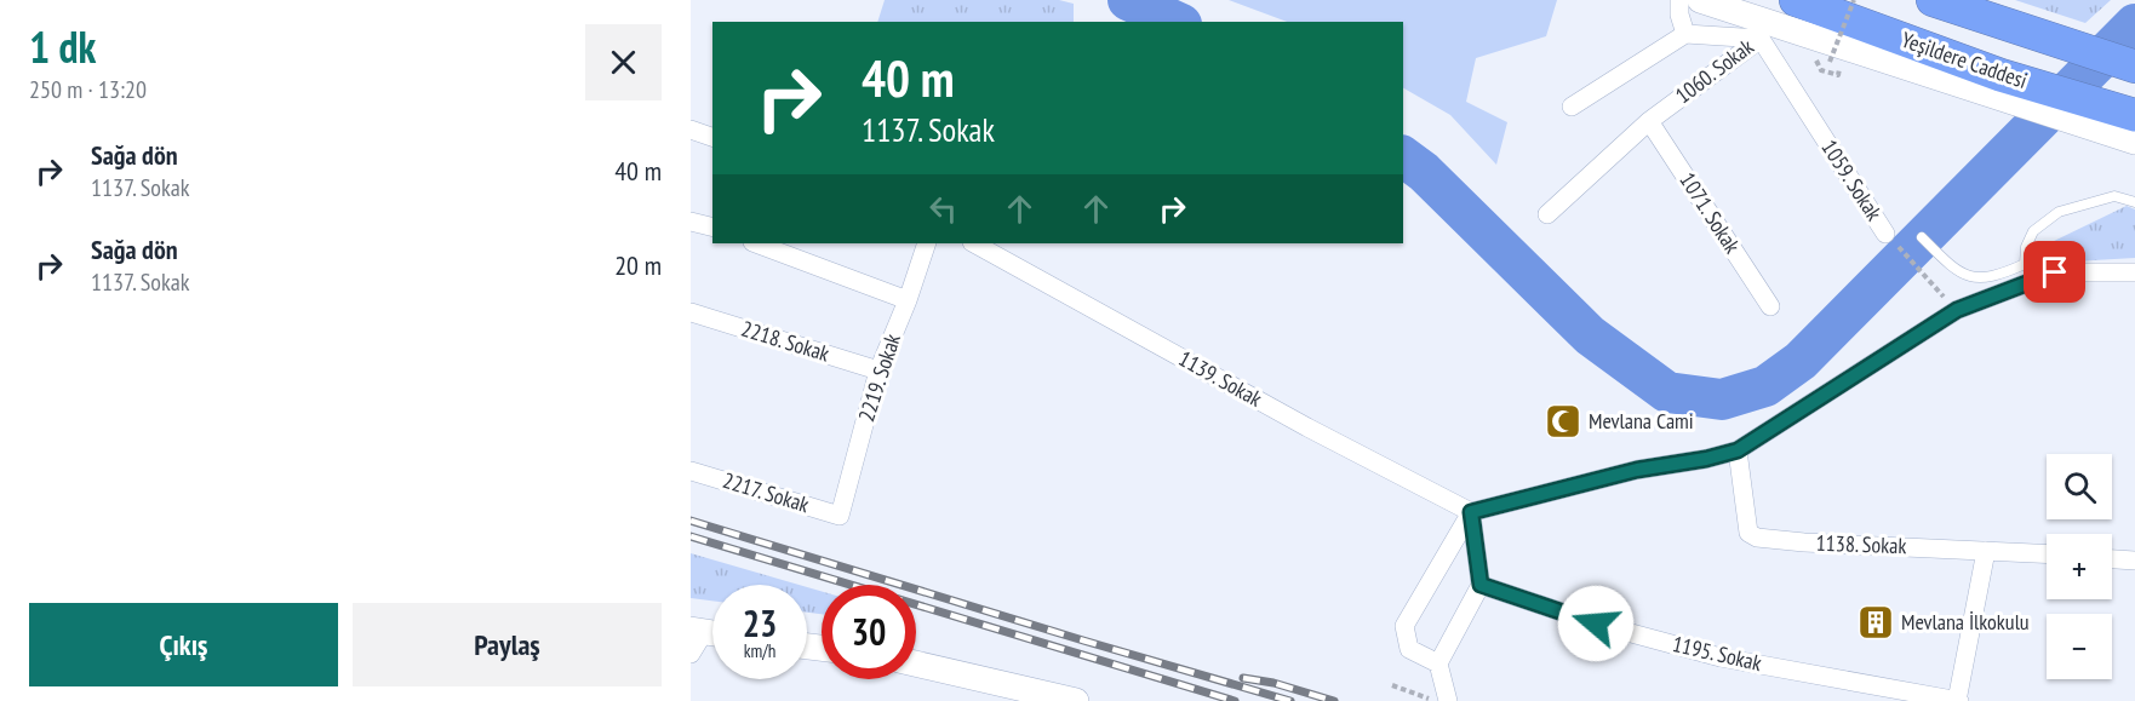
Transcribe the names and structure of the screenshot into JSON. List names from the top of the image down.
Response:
{
  "streets": {
    "highway": ["Yeşildere Caddesi"],
    "street": [
      "1060. Sokak",
      "1059. Sokak",
      "1071. Sokak",
      "2218. Sokak",
      "2219. Sokak",
      "1139. Sokak",
      "2217. Sokak",
      "1138. Sokak",
      "1195. Sokak"
    ]
  },
  "crossings": [
    ["1060. Sokak", "1059. Sokak"],
    ["1060. Sokak", "1071. Sokak"],
    ["2218. Sokak", "2219. Sokak"],
    ["2219. Sokak", "2217. Sokak"]
  ],
  "places": {
    "mosque": ["Mevlana Cami"],
    "building": ["Mevlana İlkokulu"]
  },
  "page": {
    "heading": ["1 dk", "250 m · 13:20"],
    "turn": ["40 m", "1137. Sokak"],
    "list": [
      {
        "name": "Sağa dön",
        "note": "1137. Sokak",
        "value": "40 m"
      },
      {
        "name": "Sağa dön",
        "note": "1137. Sokak",
        "value": "20 m"
      }
    ],
    "map_buttons": ["+", "−"],
    "speed": "23 km/h",
    "limit": "30",
    "buttons": ["Çıkış", "Paylaş"]
  }
}
